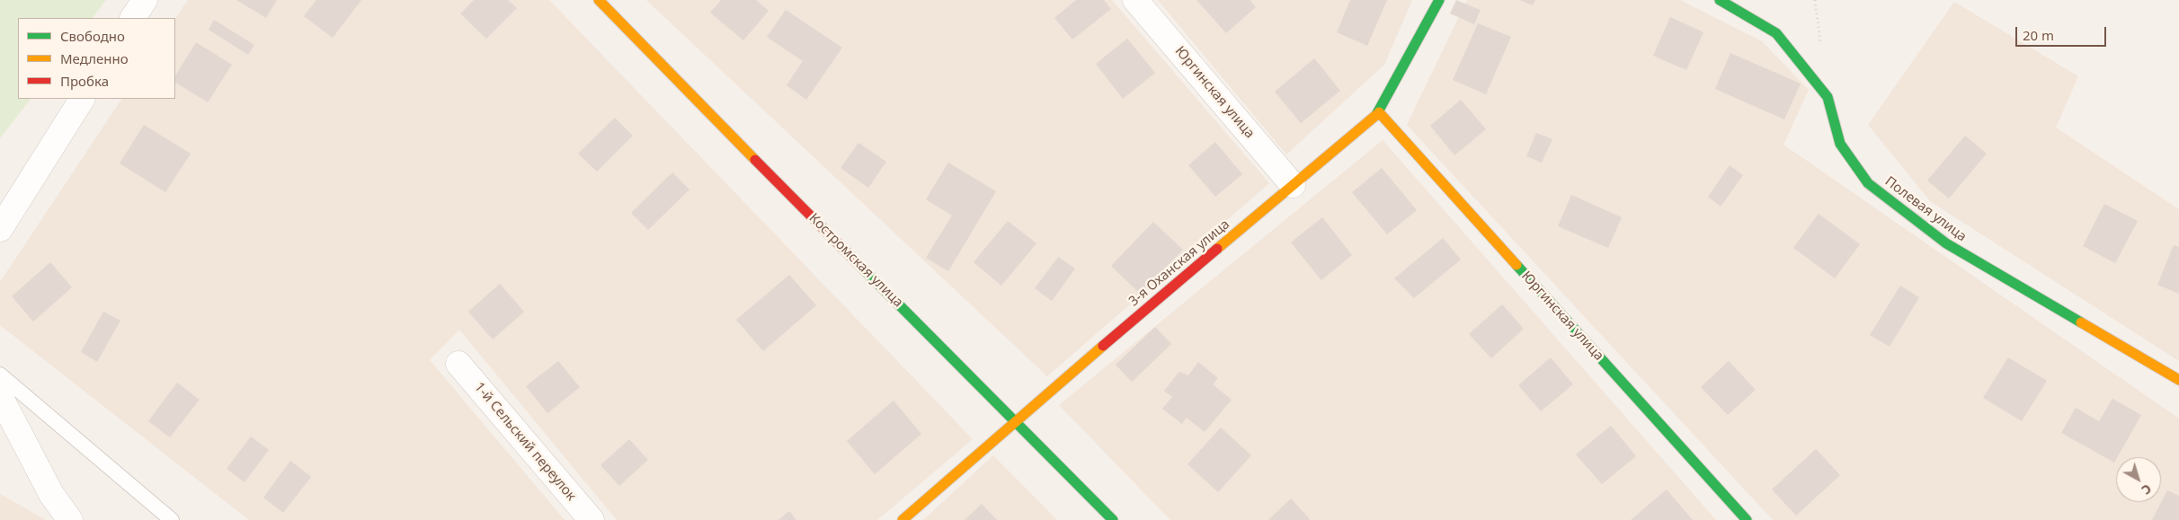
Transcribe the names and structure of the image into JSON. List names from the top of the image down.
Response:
{
  "streets": {
    "street": [
      "Юргинская улица",
      "Полевая улица",
      "Костромская улица",
      "3-я Оханская улица",
      "1-й Сельский переулок"
    ]
  },
  "crossings": [
    ["Юргинская улица", "3-я Оханская улица"],
    ["Костромская улица", "3-я Оханская улица"]
  ],
  "legend": ["Свободно", "Медленно", "Пробка"],
  "scale_bar": "20 m",
  "north": "bottom right"
}
